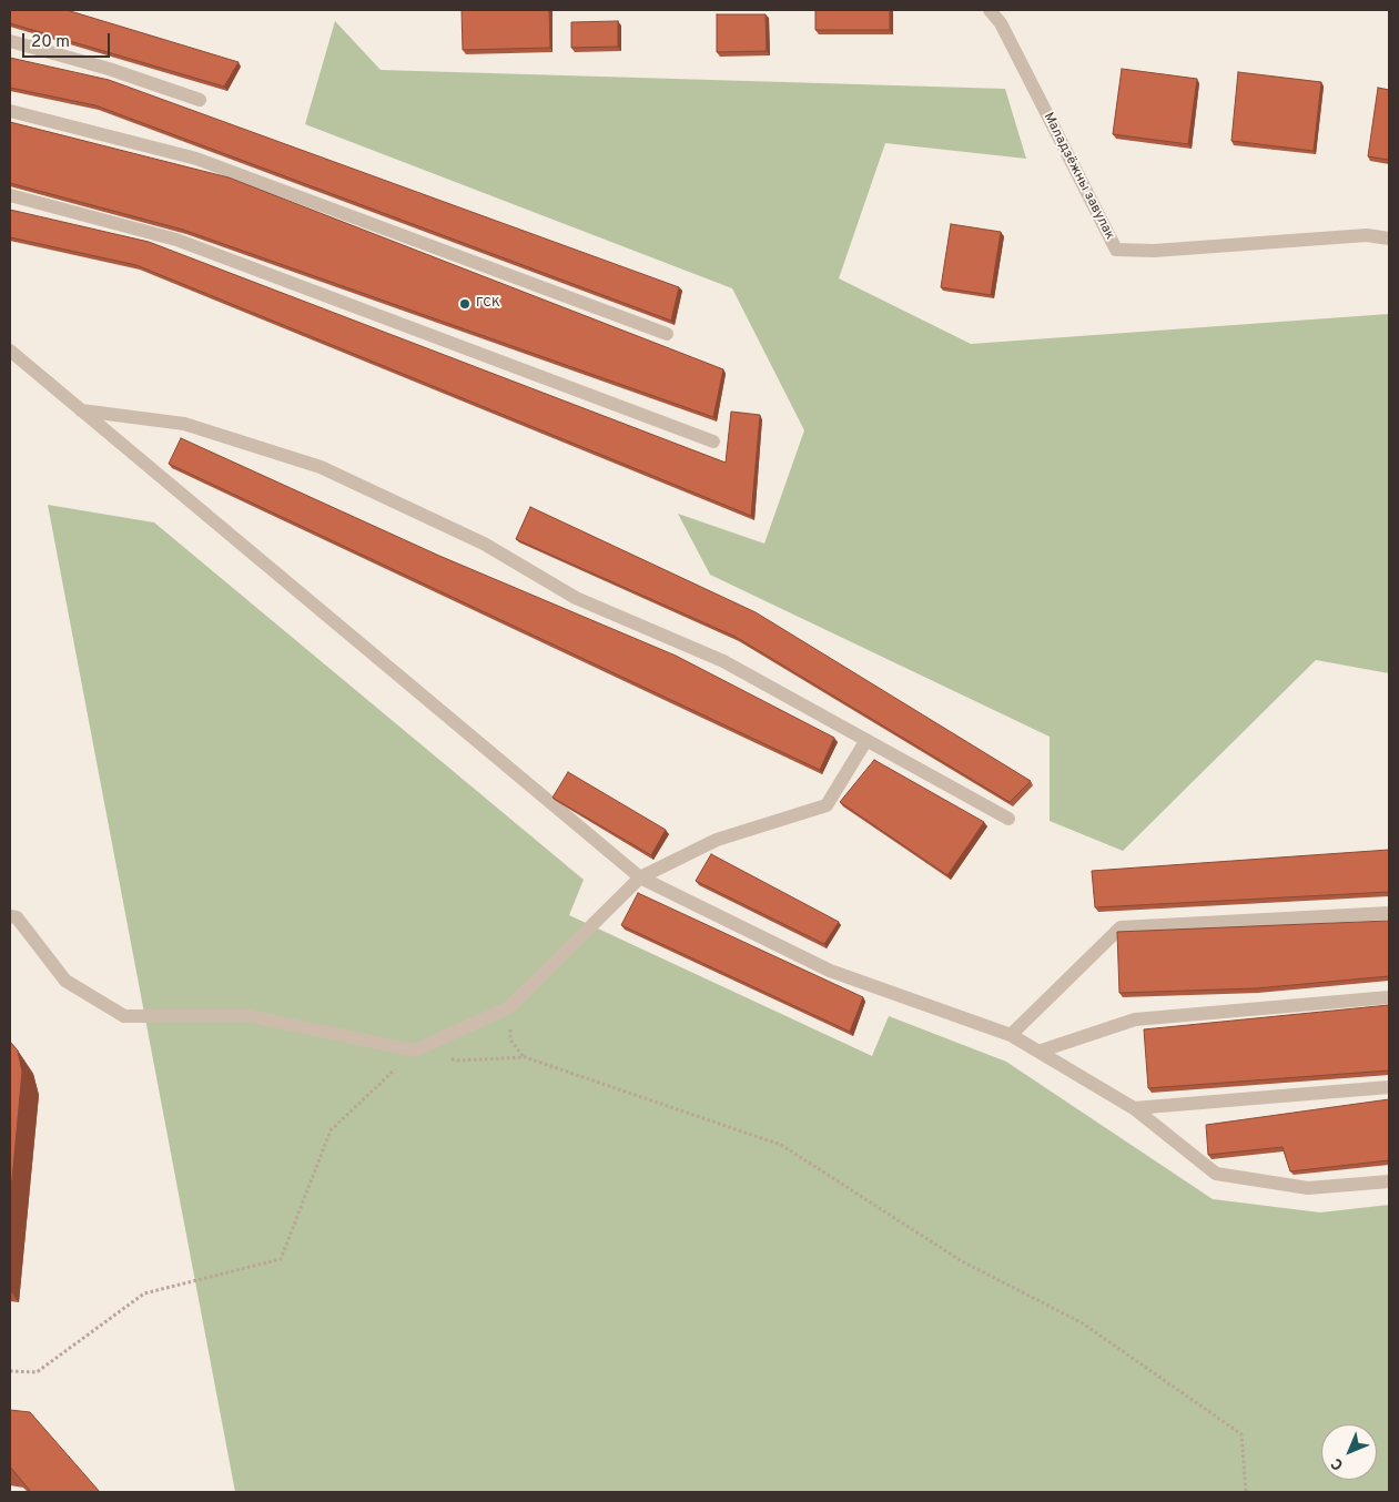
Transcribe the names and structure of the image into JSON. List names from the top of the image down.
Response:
{
  "streets": {
    "street": ["Маладзёжны завулак"]
  },
  "places": ["ГСК"],
  "scale_bar": "20 m",
  "north": "bottom left"
}
